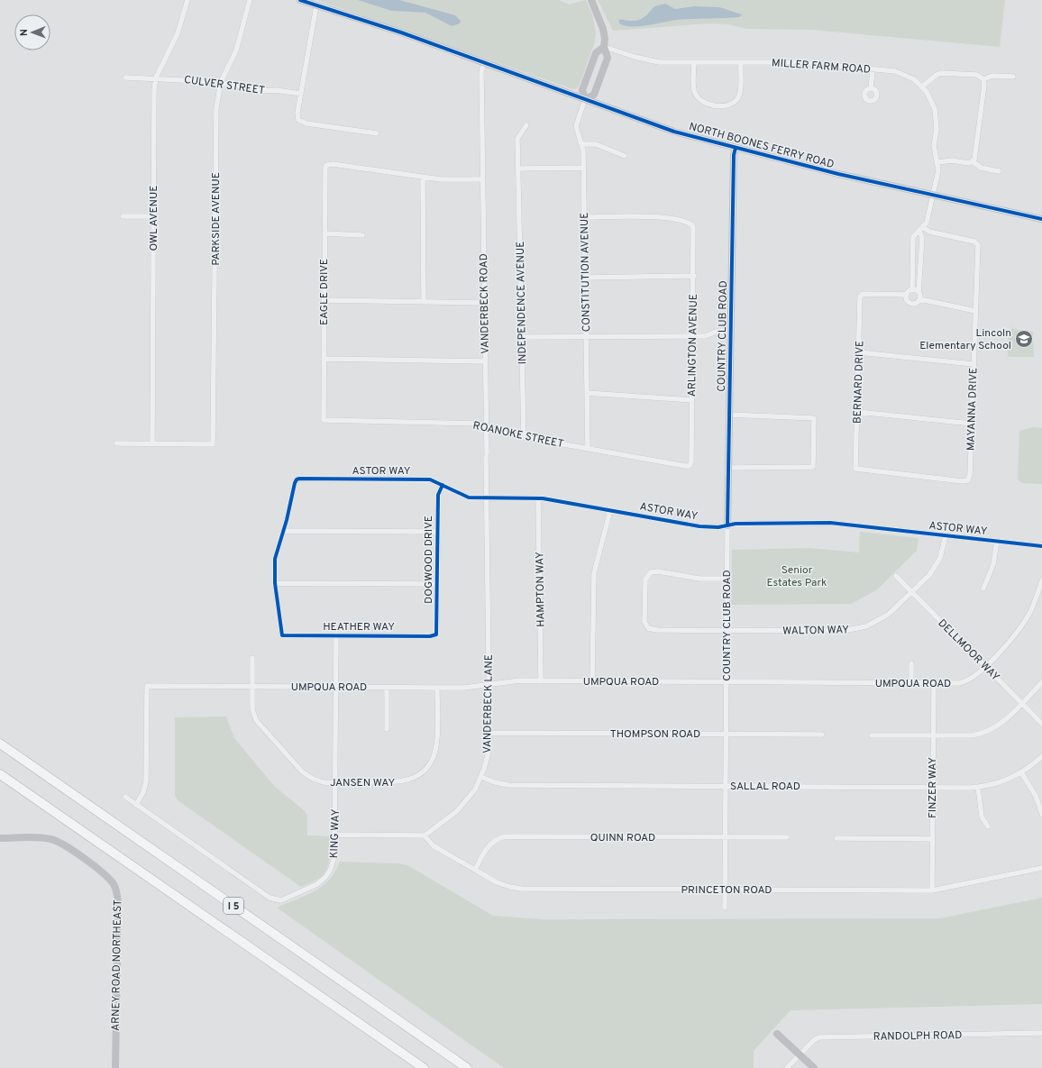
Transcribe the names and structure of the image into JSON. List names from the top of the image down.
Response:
{
  "streets": {
    "highway": ["I 5"],
    "main road": ["NORTH BOONES FERRY ROAD", "COUNTRY CLUB ROAD", "ARNEY ROAD NORTHEAST"],
    "street": [
      "MILLER FARM ROAD",
      "CULVER STREET",
      "OWL AVENUE",
      "PARKSIDE AVENUE",
      "CONSTITUTION AVENUE",
      "EAGLE DRIVE",
      "INDEPENDENCE AVENUE",
      "VANDERBECK ROAD",
      "ARLINGTON AVENUE",
      "BERNARD DRIVE",
      "MAYANNA DRIVE",
      "ROANOKE STREET",
      "ASTOR WAY",
      "DOGWOOD DRIVE",
      "HAMPTON WAY",
      "HEATHER WAY",
      "WALTON WAY",
      "DELLMOOR WAY",
      "UMPQUA ROAD",
      "VANDERBECK LANE",
      "THOMPSON ROAD",
      "JANSEN WAY",
      "SALLAL ROAD",
      "FINZER WAY",
      "KING WAY",
      "QUINN ROAD",
      "PRINCETON ROAD",
      "RANDOLPH ROAD"
    ]
  },
  "crossings": [
    ["MILLER FARM ROAD", "NORTH BOONES FERRY ROAD"],
    ["MILLER FARM ROAD", "BERNARD DRIVE"],
    ["MILLER FARM ROAD", "MAYANNA DRIVE"],
    ["CULVER STREET", "OWL AVENUE"],
    ["CULVER STREET", "PARKSIDE AVENUE"],
    ["NORTH BOONES FERRY ROAD", "CONSTITUTION AVENUE"],
    ["NORTH BOONES FERRY ROAD", "VANDERBECK ROAD"],
    ["NORTH BOONES FERRY ROAD", "COUNTRY CLUB ROAD"],
    ["OWL AVENUE", "PARKSIDE AVENUE"],
    ["CONSTITUTION AVENUE", "ARLINGTON AVENUE"],
    ["CONSTITUTION AVENUE", "ROANOKE STREET"],
    ["EAGLE DRIVE", "ROANOKE STREET"],
    ["INDEPENDENCE AVENUE", "ROANOKE STREET"],
    ["VANDERBECK ROAD", "ROANOKE STREET"],
    ["VANDERBECK ROAD", "VANDERBECK LANE"],
    ["COUNTRY CLUB ROAD", "ASTOR WAY"],
    ["COUNTRY CLUB ROAD", "WALTON WAY"],
    ["COUNTRY CLUB ROAD", "UMPQUA ROAD"],
    ["COUNTRY CLUB ROAD", "THOMPSON ROAD"],
    ["COUNTRY CLUB ROAD", "SALLAL ROAD"],
    ["COUNTRY CLUB ROAD", "QUINN ROAD"],
    ["COUNTRY CLUB ROAD", "PRINCETON ROAD"],
    ["ARLINGTON AVENUE", "ROANOKE STREET"],
    ["BERNARD DRIVE", "MAYANNA DRIVE"],
    ["ASTOR WAY", "DOGWOOD DRIVE"],
    ["ASTOR WAY", "HAMPTON WAY"],
    ["ASTOR WAY", "WALTON WAY"],
    ["ASTOR WAY", "VANDERBECK LANE"],
    ["DOGWOOD DRIVE", "HEATHER WAY"],
    ["HAMPTON WAY", "UMPQUA ROAD"],
    ["HEATHER WAY", "KING WAY"],
    ["WALTON WAY", "DELLMOOR WAY"],
    ["DELLMOOR WAY", "UMPQUA ROAD"],
    ["UMPQUA ROAD", "VANDERBECK LANE"],
    ["UMPQUA ROAD", "JANSEN WAY"],
    ["UMPQUA ROAD", "FINZER WAY"],
    ["UMPQUA ROAD", "KING WAY"],
    ["VANDERBECK LANE", "THOMPSON ROAD"],
    ["VANDERBECK LANE", "SALLAL ROAD"],
    ["VANDERBECK LANE", "PRINCETON ROAD"],
    ["JANSEN WAY", "KING WAY"],
    ["SALLAL ROAD", "FINZER WAY"],
    ["FINZER WAY", "PRINCETON ROAD"],
    ["QUINN ROAD", "PRINCETON ROAD"]
  ],
  "parks": ["Senior Estates Park"],
  "places": {
    "school or university": ["Lincoln Elementary School"]
  },
  "north": "left"
}
